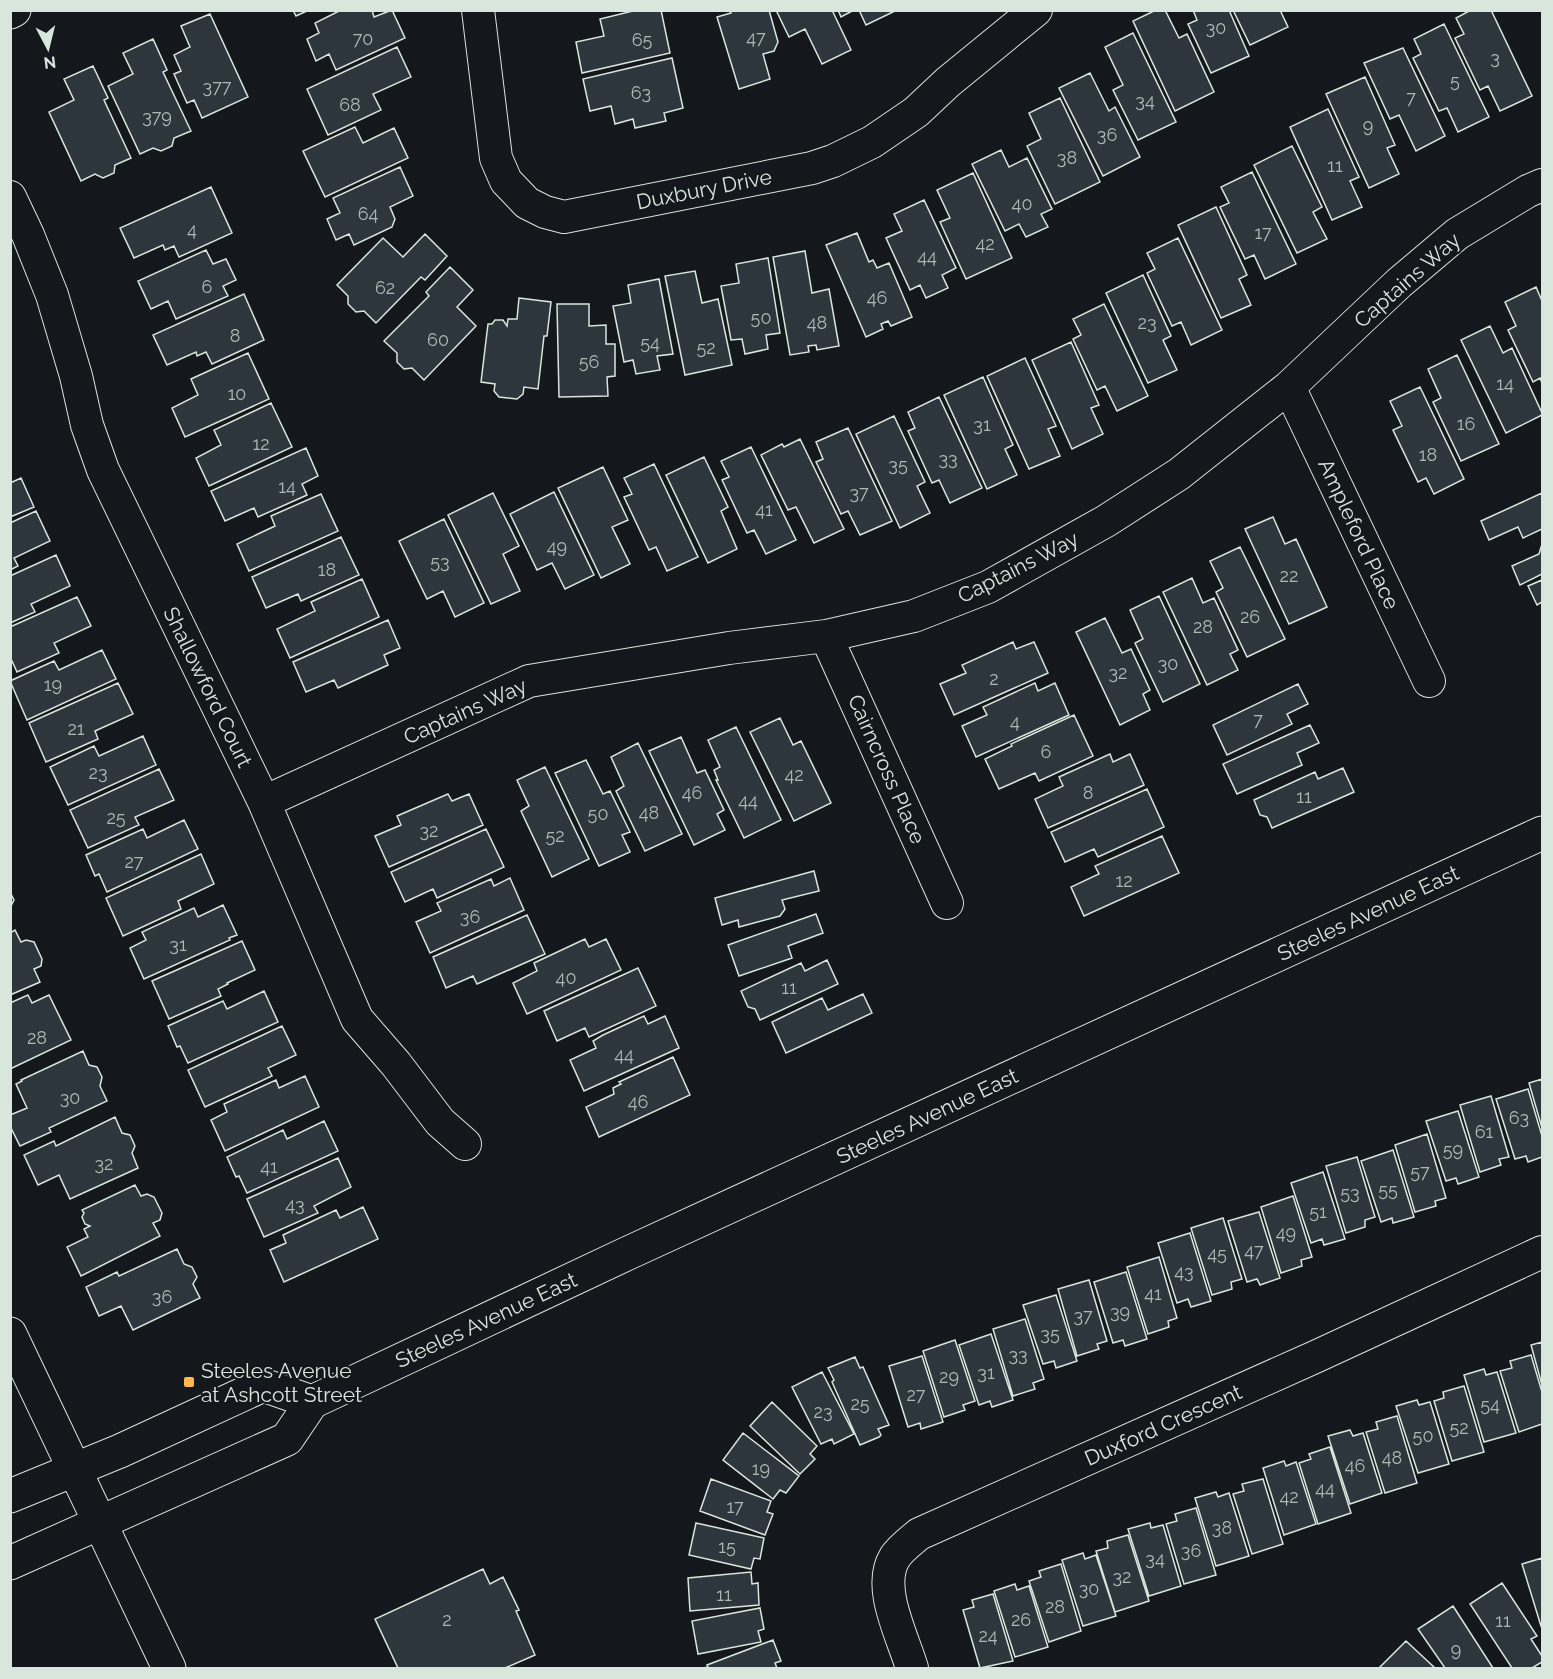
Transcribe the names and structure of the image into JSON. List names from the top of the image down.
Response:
{
  "streets": {
    "main road": ["Steeles Avenue East"],
    "street": [
      "Duxbury Drive",
      "Captains Way",
      "Ampleford Place",
      "Shallowford Court",
      "Cairncross Place",
      "Duxford Crescent"
    ]
  },
  "crossings": [
    ["Captains Way", "Ampleford Place"],
    ["Captains Way", "Shallowford Court"],
    ["Captains Way", "Cairncross Place"]
  ],
  "places": {
    "transit": ["Steeles Avenue at Ashcott Street"]
  },
  "house_numbers": [
    "30",
    "47",
    "70",
    "65",
    "3",
    "5",
    "377",
    "63",
    "7",
    "34",
    "68",
    "379",
    "9",
    "36",
    "38",
    "11",
    "40",
    "64",
    "4",
    "17",
    "42",
    "44",
    "6",
    "62",
    "46",
    "50",
    "48",
    "23",
    "8",
    "60",
    "54",
    "52",
    "56",
    "14",
    "10",
    "16",
    "31",
    "12",
    "18",
    "33",
    "35",
    "14",
    "37",
    "41",
    "49",
    "53",
    "18",
    "22",
    "26",
    "28",
    "30",
    "32",
    "2",
    "19",
    "7",
    "4",
    "21",
    "6",
    "23",
    "42",
    "46",
    "8",
    "11",
    "44",
    "48",
    "50",
    "25",
    "32",
    "52",
    "27",
    "12",
    "36",
    "31",
    "40",
    "11",
    "28",
    "44",
    "30",
    "46",
    "63",
    "61",
    "59",
    "32",
    "41",
    "57",
    "55",
    "53",
    "43",
    "51",
    "49",
    "47",
    "45",
    "43",
    "41",
    "36",
    "39",
    "37",
    "35",
    "33",
    "31",
    "29",
    "27",
    "25",
    "54",
    "23",
    "52",
    "50",
    "48",
    "46",
    "19",
    "44",
    "42",
    "17",
    "38",
    "15",
    "36",
    "34",
    "32",
    "30",
    "11",
    "28",
    "2",
    "26",
    "11",
    "24",
    "9"
  ],
  "north": "bottom"
}
